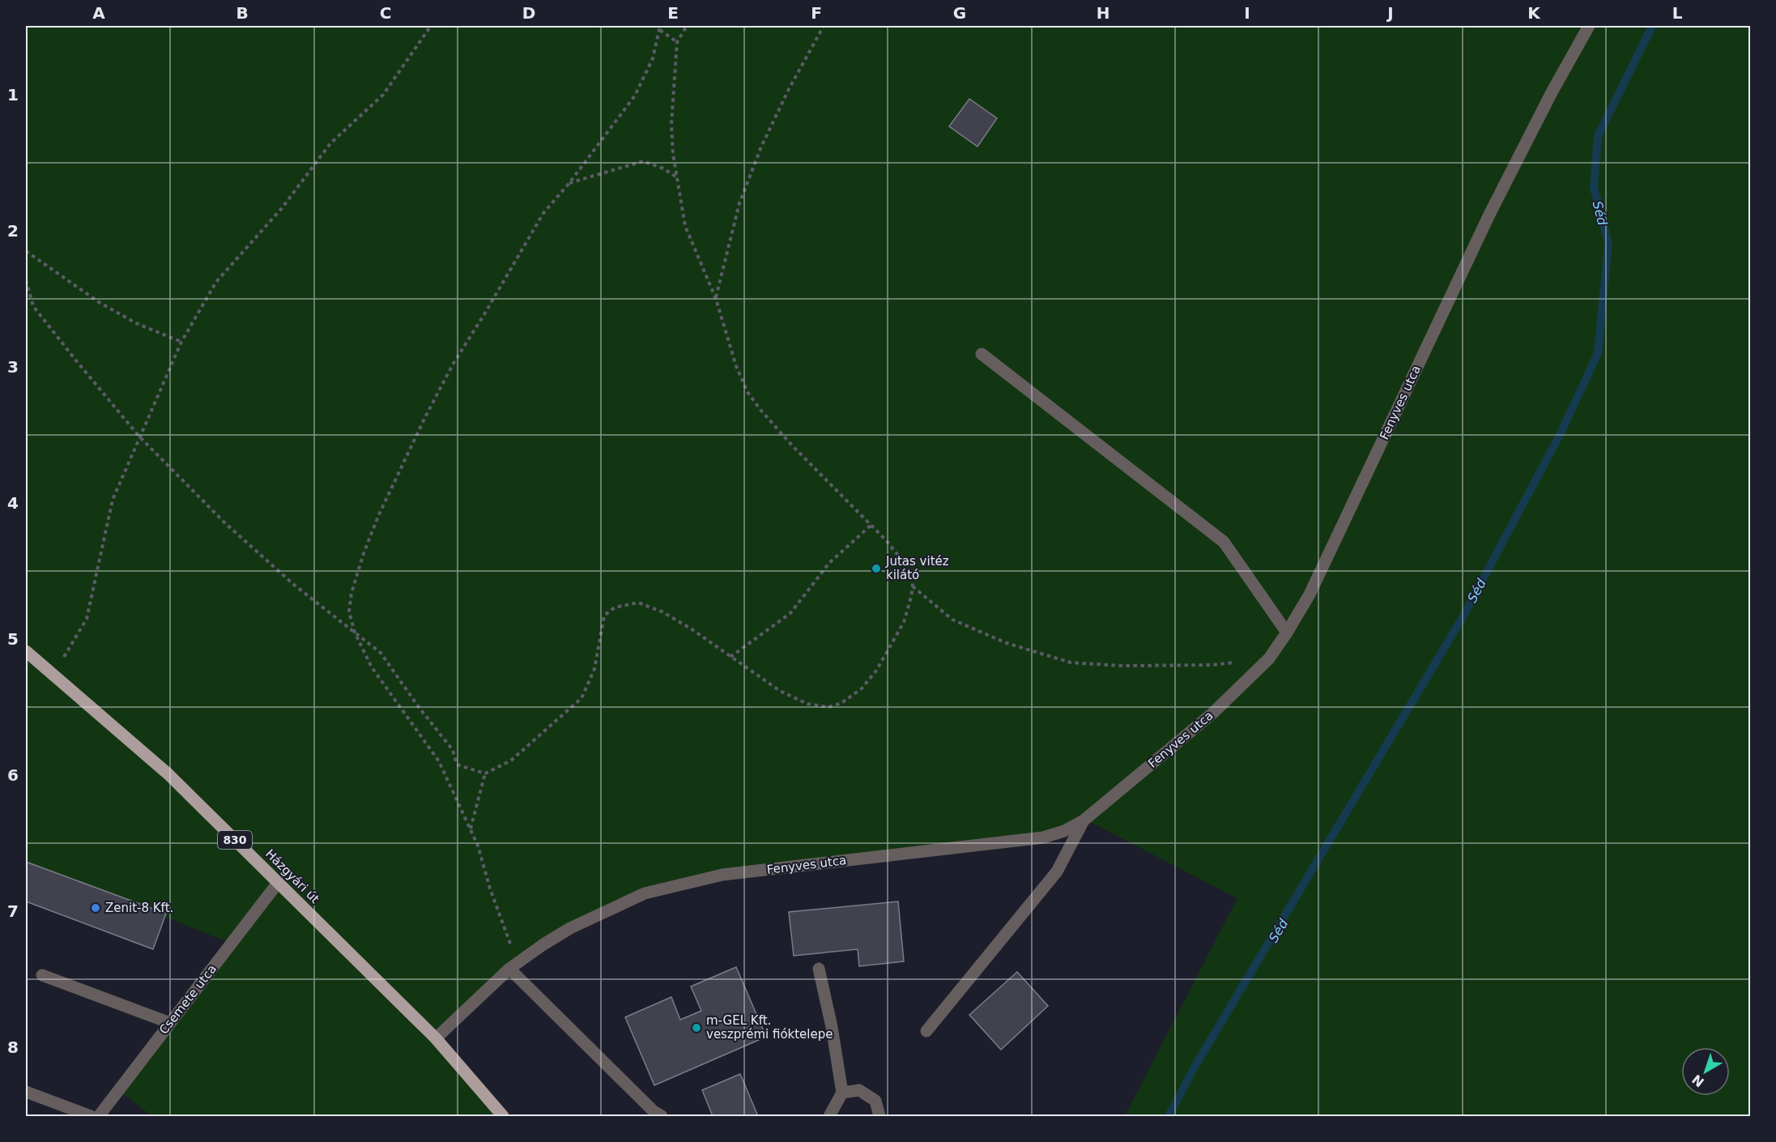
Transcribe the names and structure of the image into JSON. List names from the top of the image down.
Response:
{
  "streets": {
    "main road": ["830", "Házgyári út"],
    "street": ["Fenyves utca", "Csemete utca"]
  },
  "crossings": [
    ["Fenyves utca", "Házgyári út"],
    ["Házgyári út", "Csemete utca"]
  ],
  "water": ["Séd"],
  "places": ["Jutas vitéz kilátó", "Zenit-8 Kft.", "m-GEL Kft. veszprémi fióktelepe"],
  "north": "bottom left",
  "grid": {
    "columns": [
      "A",
      "B",
      "C",
      "D",
      "E",
      "F",
      "G",
      "H",
      "I",
      "J",
      "K",
      "L"
    ],
    "rows": [
      "1",
      "2",
      "3",
      "4",
      "5",
      "6",
      "7",
      "8"
    ]
  }
}
